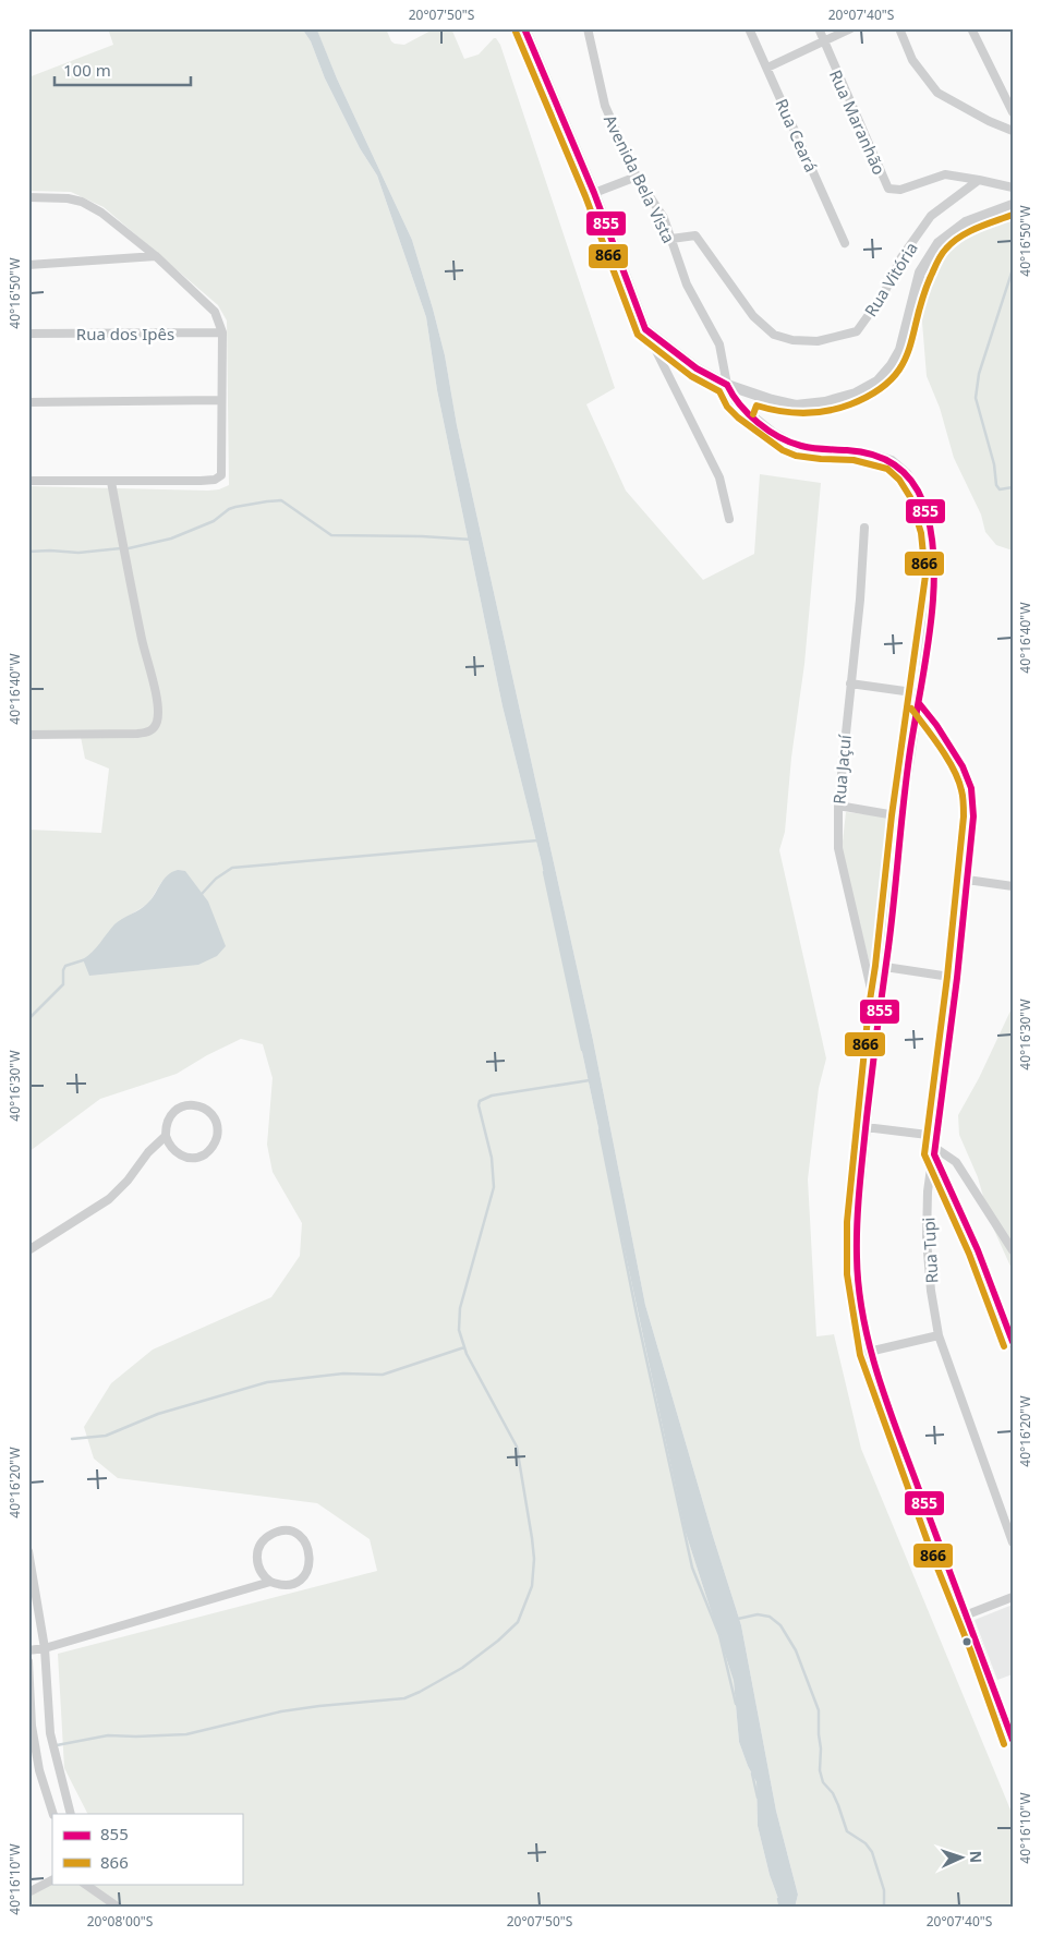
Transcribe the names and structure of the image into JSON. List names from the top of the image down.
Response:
{
  "streets": {
    "street": [
      "Rua Maranhão",
      "Rua Ceará",
      "Avenida Bela Vista",
      "Rua Vitória",
      "Rua dos Ipês",
      "Rua Jaçuí",
      "Rua Tupi"
    ]
  },
  "crossings": [
    ["Rua Maranhão", "Rua Vitória"],
    ["Avenida Bela Vista", "Rua Vitória"]
  ],
  "lines": ["transit line 855", "transit line 866"],
  "legend": ["855", "866"],
  "scale_bar": "100 m",
  "north": "right",
  "coordinates": [
    "20°07'50\"S",
    "20°07'40\"S",
    "40°16'50\"W",
    "40°16'40\"W",
    "40°16'30\"W",
    "40°16'20\"W",
    "40°16'10\"W",
    "20°08'00\"S"
  ]
}
